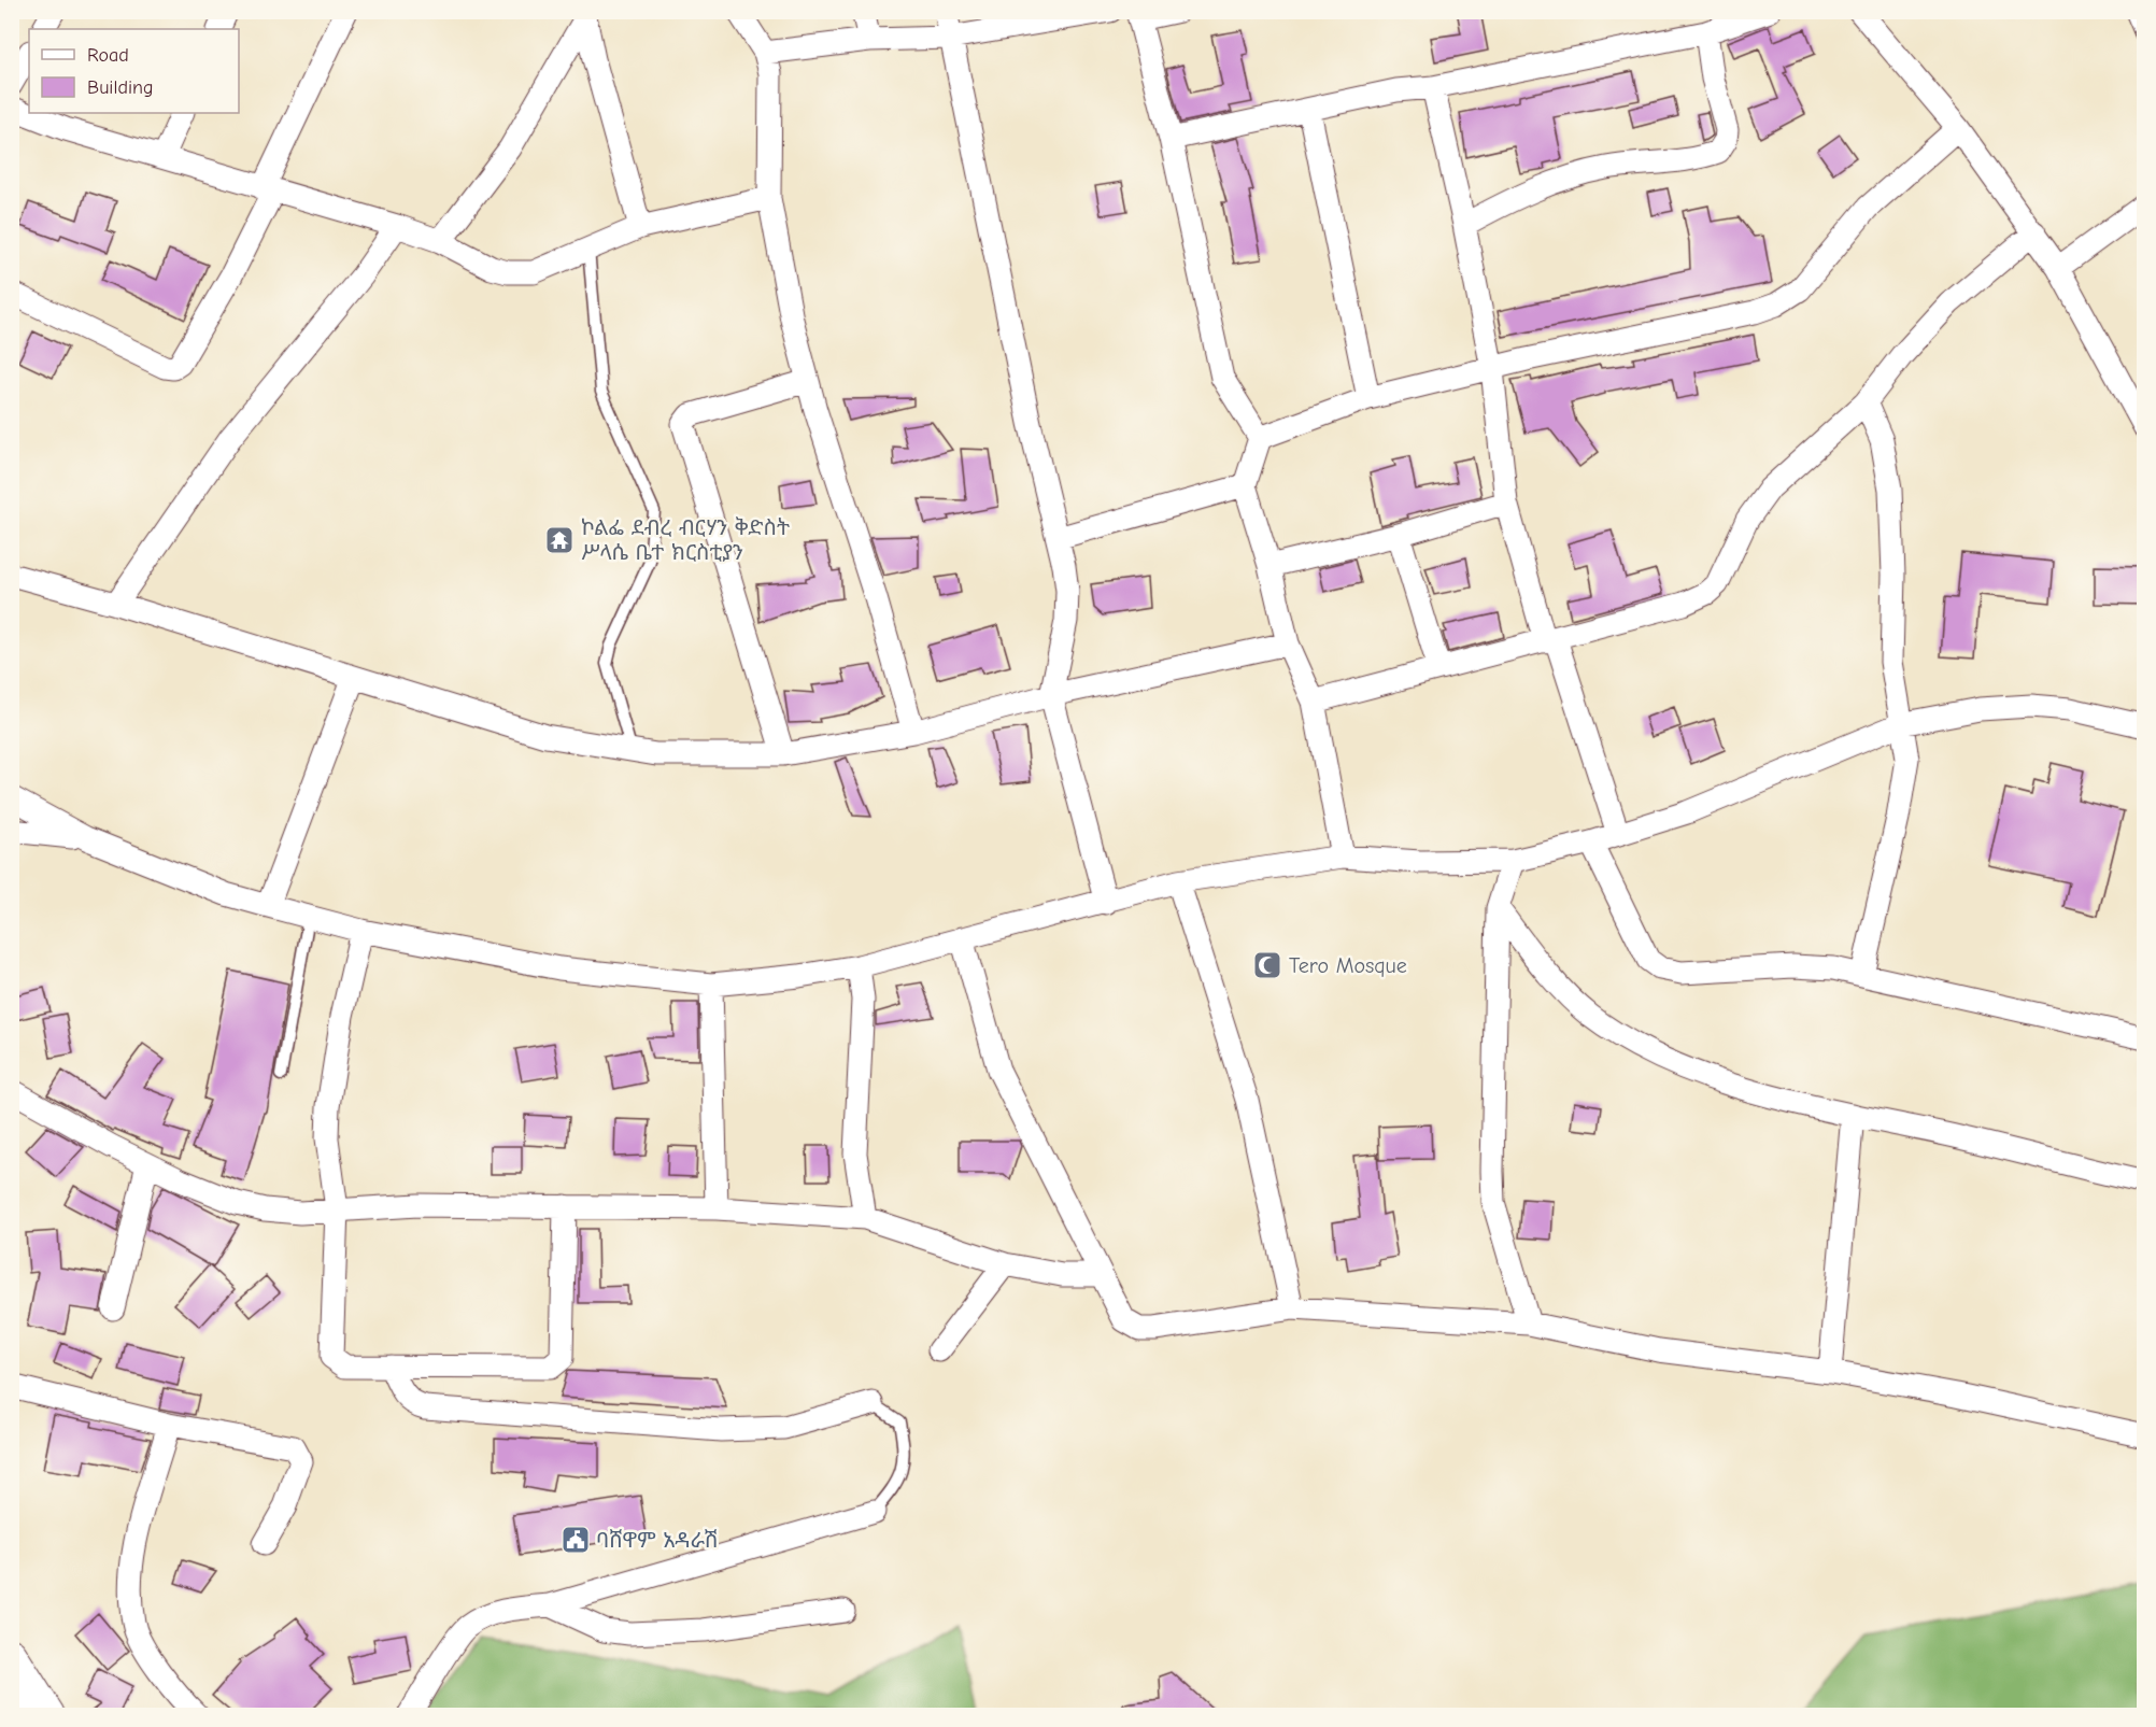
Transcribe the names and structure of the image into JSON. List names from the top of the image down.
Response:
{
  "places": {
    "temple": ["ኮልፌ ደብረ ብርሃን ቅድስት ሥላሴ ቤተ ክርስቲያን"],
    "mosque": ["Tero Mosque"],
    "public building": ["ባሸዋም አዳራሽ"]
  },
  "legend": ["Road", "Building"]
}
